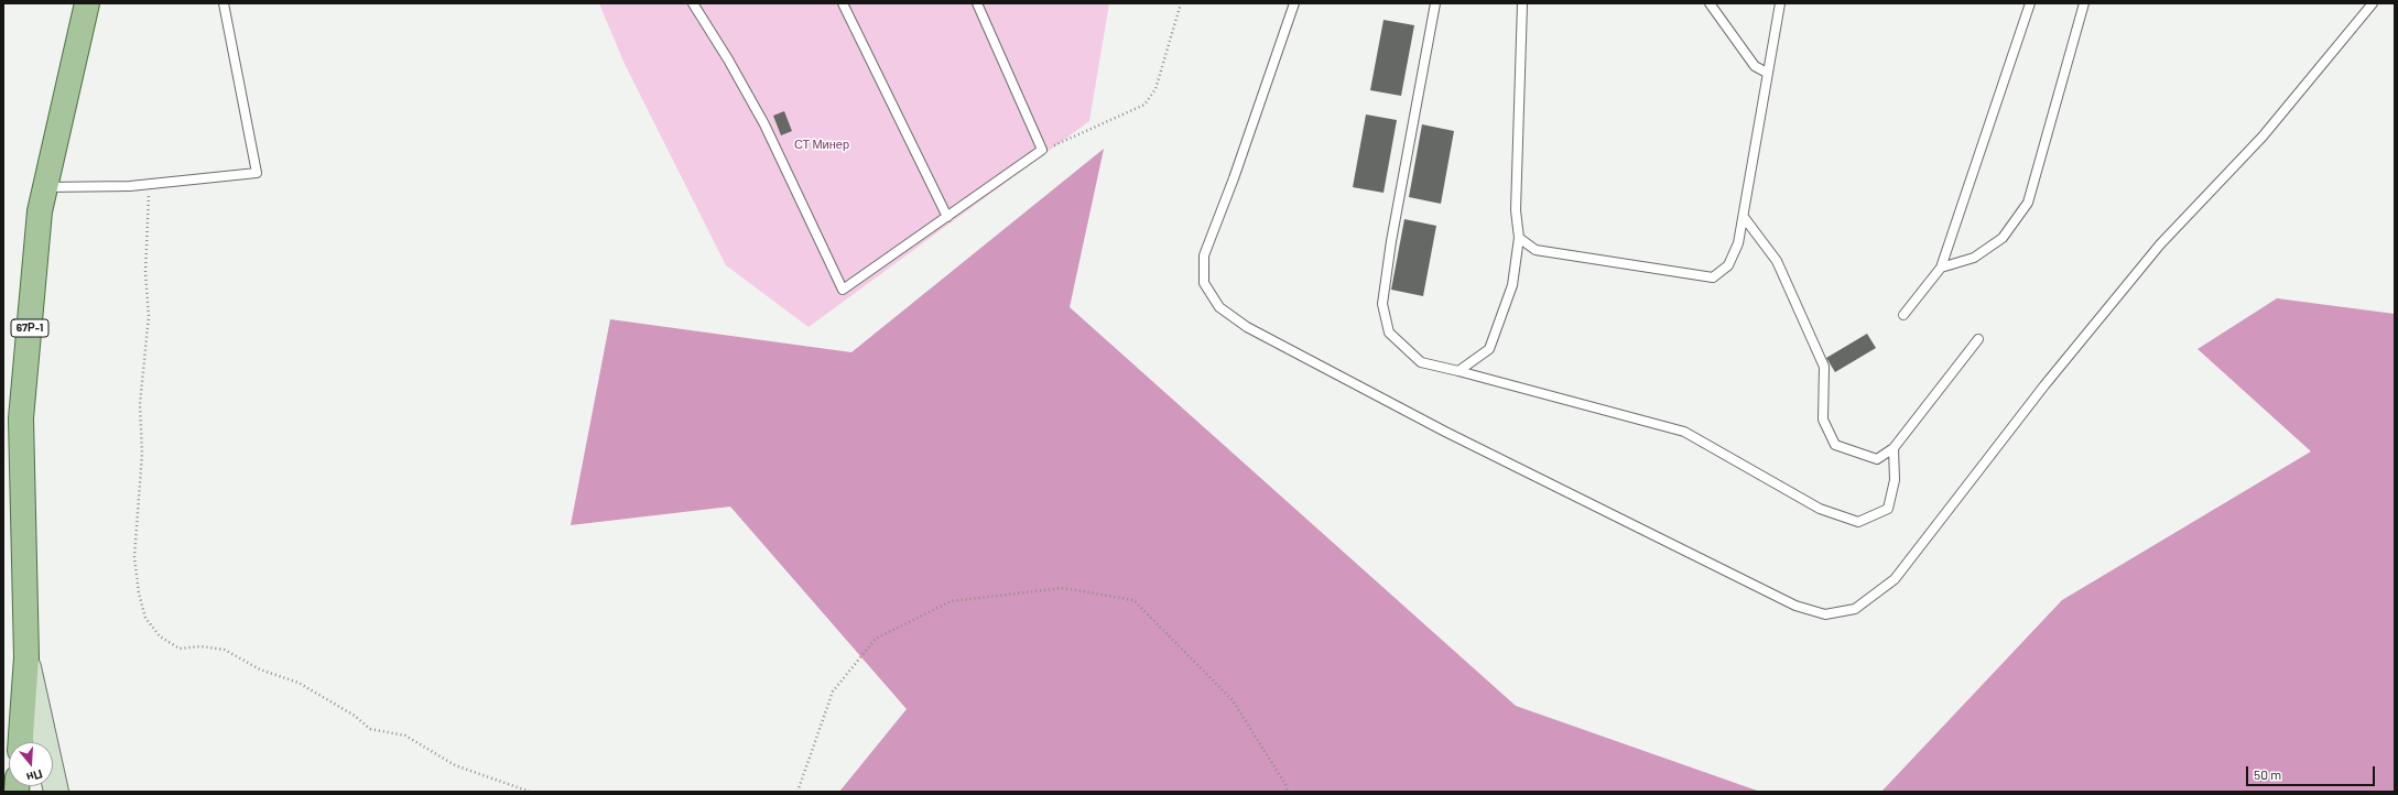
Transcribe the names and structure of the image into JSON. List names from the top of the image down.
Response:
{
  "streets": {
    "main road": ["67Р-1"]
  },
  "parks": ["СТ Минер"],
  "scale_bar": "50 m",
  "north": "bottom"
}
